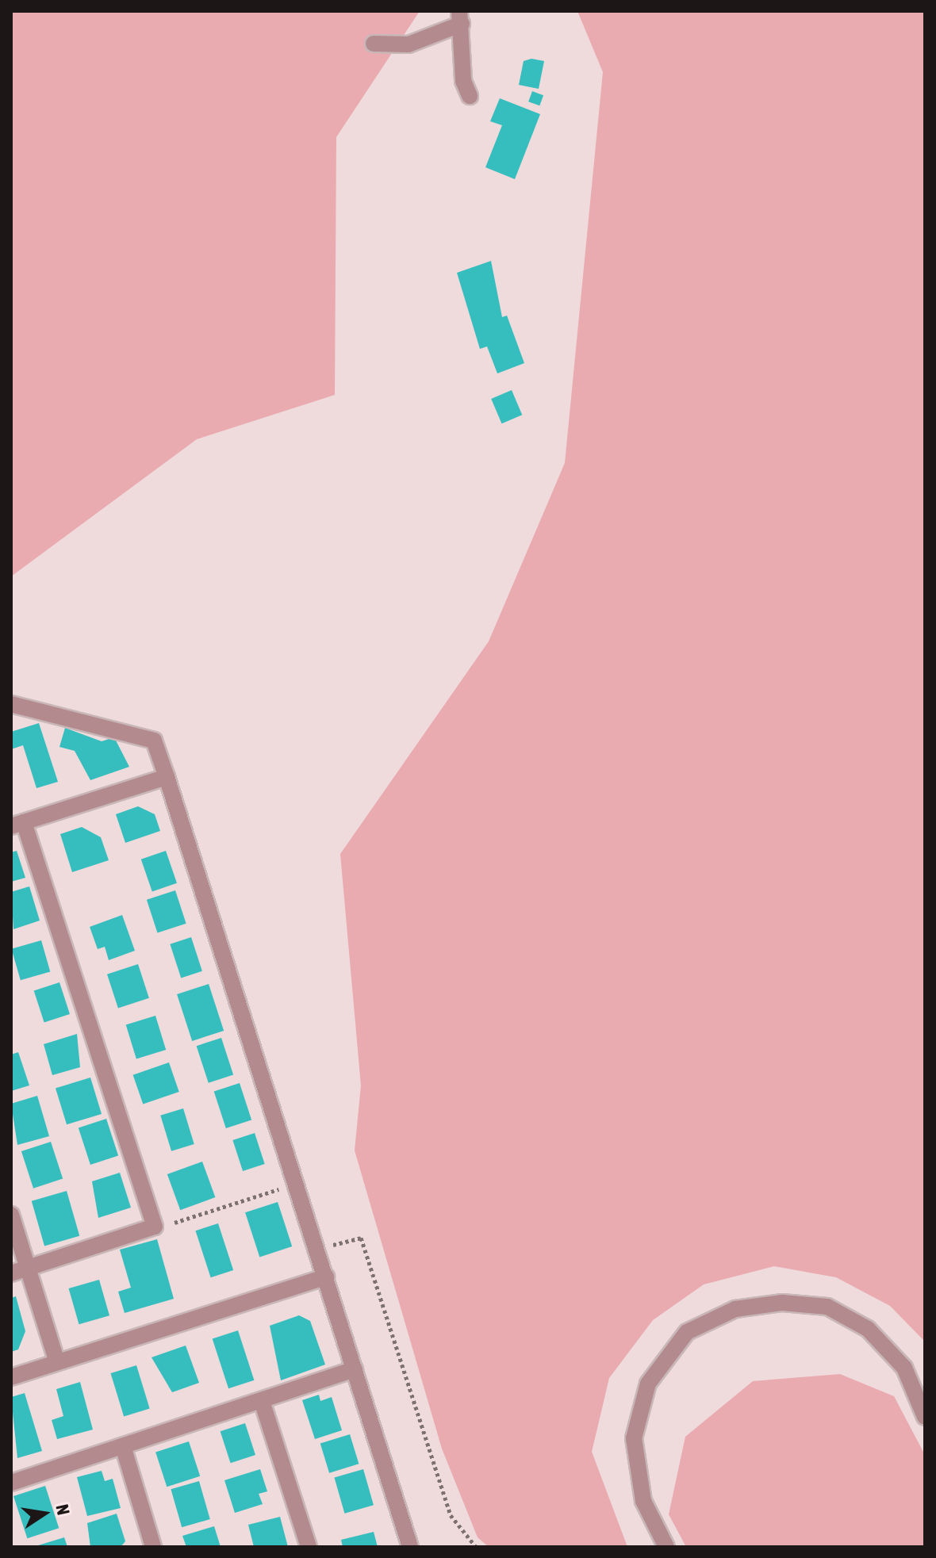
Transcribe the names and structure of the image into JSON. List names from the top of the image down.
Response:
{
  "north": "right"
}
